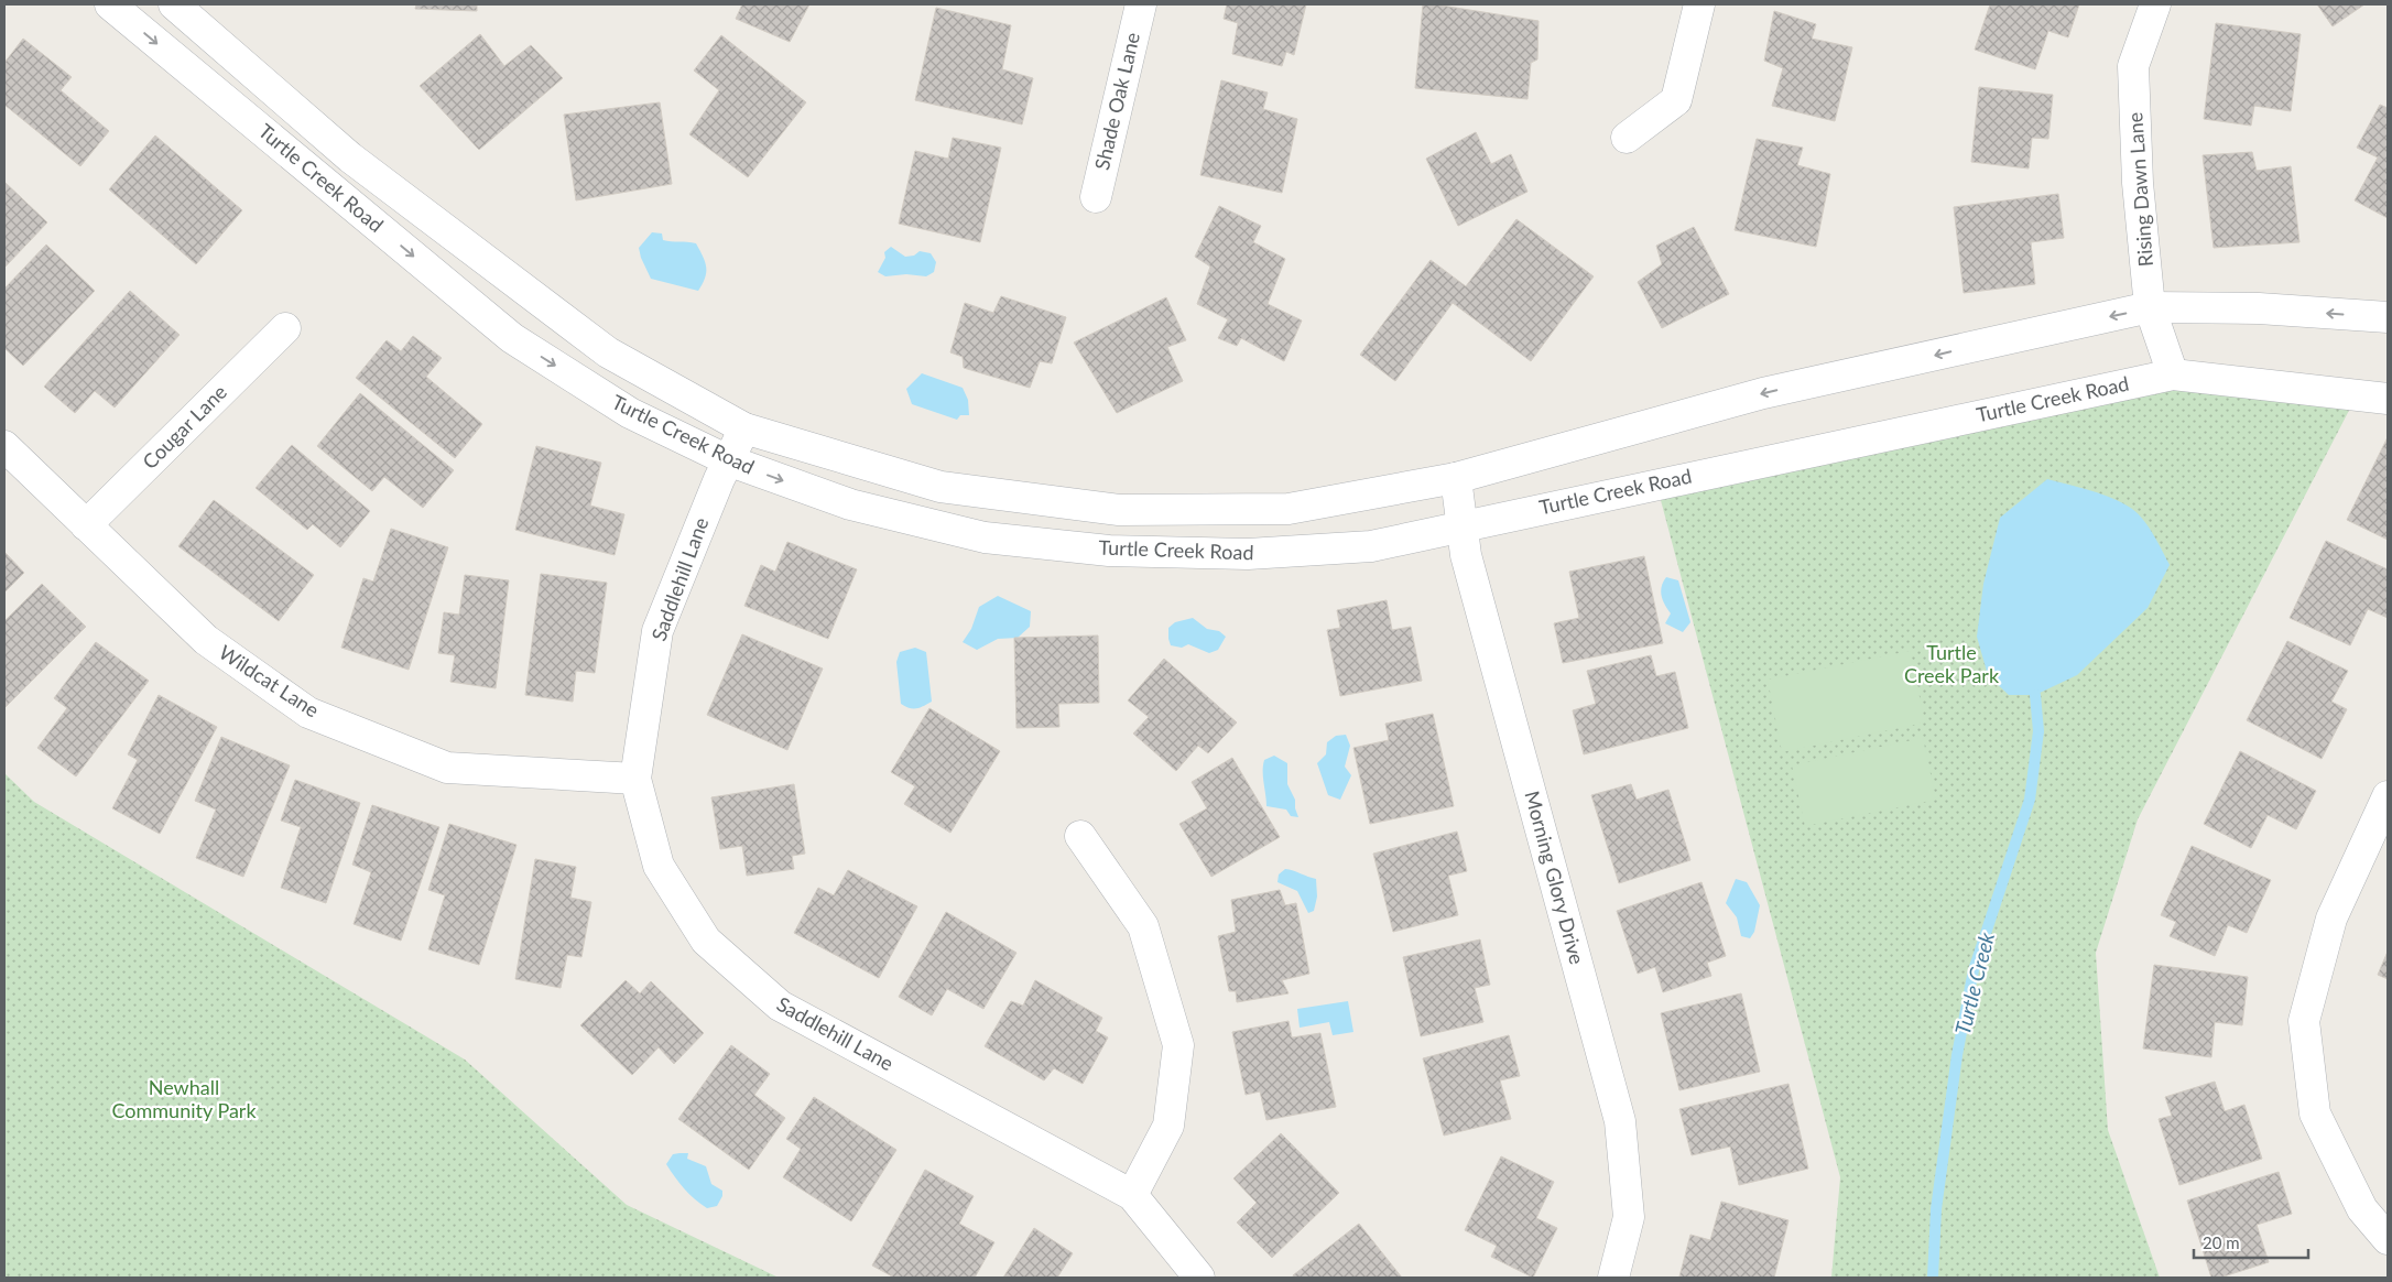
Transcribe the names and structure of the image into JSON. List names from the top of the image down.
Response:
{
  "streets": {
    "street": [
      "Shade Oak Lane",
      "Turtle Creek Road",
      "Rising Dawn Lane",
      "Cougar Lane",
      "Saddlehill Lane",
      "Wildcat Lane",
      "Morning Glory Drive"
    ]
  },
  "crossings": [
    ["Turtle Creek Road", "Rising Dawn Lane"],
    ["Turtle Creek Road", "Saddlehill Lane"],
    ["Turtle Creek Road", "Morning Glory Drive"],
    ["Cougar Lane", "Wildcat Lane"],
    ["Saddlehill Lane", "Wildcat Lane"]
  ],
  "water": ["Turtle Creek"],
  "parks": ["Turtle Creek Park", "Newhall Community Park"],
  "scale_bar": "20 m"
}
